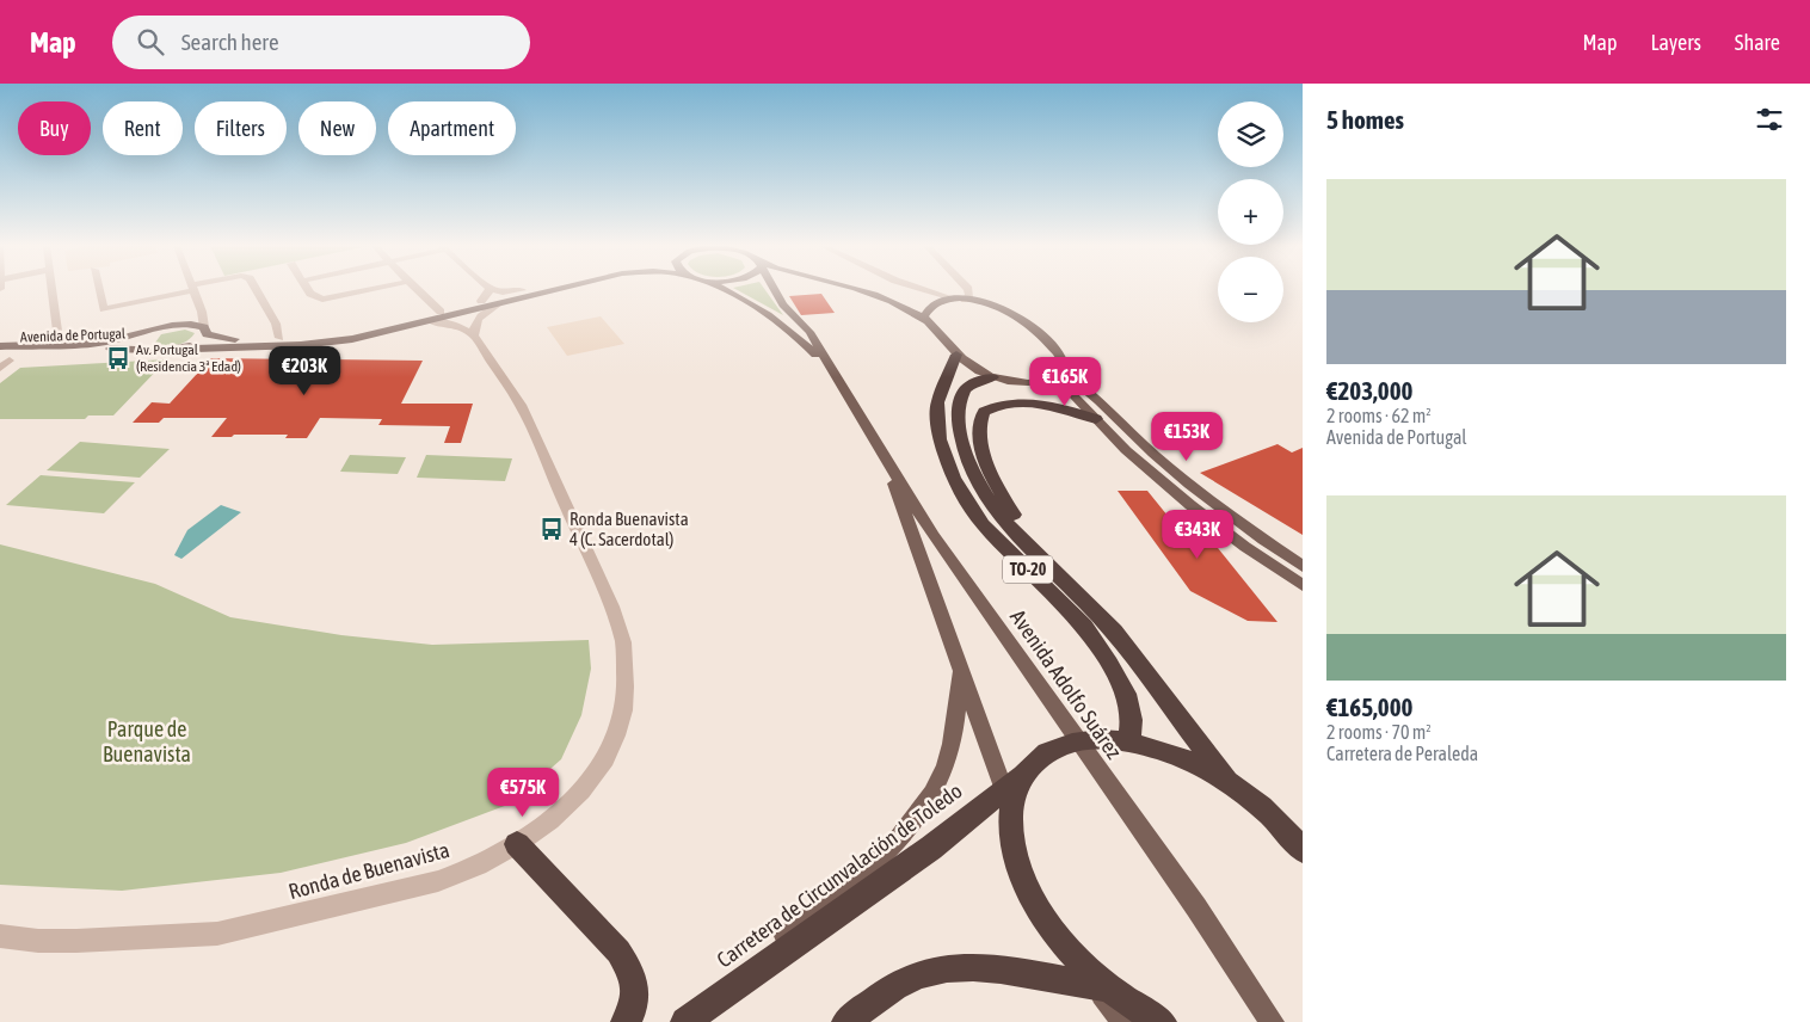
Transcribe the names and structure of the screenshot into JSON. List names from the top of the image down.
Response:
{
  "streets": {
    "highway": ["TO-20", "Carretera de Circunvalación de Toledo"],
    "main road": ["Avenida de Portugal", "Avenida Adolfo Suárez"],
    "street": ["Ronda de Buenavista"]
  },
  "crossings": [
    ["TO-20", "Carretera de Circunvalación de Toledo"]
  ],
  "parks": ["Parque de Buenavista"],
  "places": {
    "bus stop": ["Av. Portugal (Residencia 3ª Edad)", "Ronda Buenavista 4 (C. Sacerdotal)"]
  },
  "page": {
    "header": "Map",
    "search": "Search here",
    "nav": ["Map", "Layers", "Share"],
    "heading": "5 homes",
    "map_buttons": ["+", "−"],
    "chip": [
      "Buy",
      "Rent",
      "Filters",
      "New",
      "Apartment"
    ],
    "list": [
      {
        "name": "€203,000",
        "note": "2 rooms · 62 m² · Avenida de Portugal"
      },
      {
        "name": "€165,000",
        "note": "2 rooms · 70 m² · Carretera de Peraleda"
      }
    ],
    "price": [
      "€203K",
      "€165K",
      "€153K",
      "€343K",
      "€575K"
    ]
  }
}
